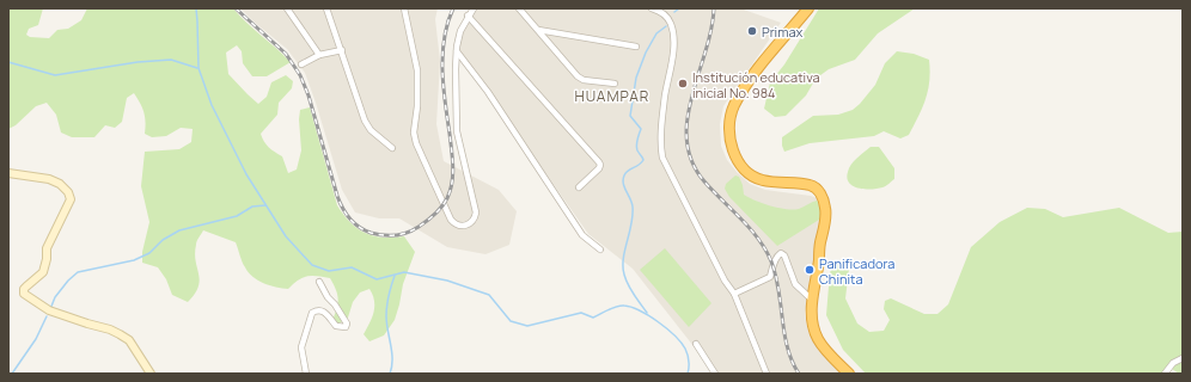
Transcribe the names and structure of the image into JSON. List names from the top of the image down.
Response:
{
  "districts": ["HUAMPAR"],
  "places": ["Primax", "Institución educativa inicial No. 984", "Panificadora Chinita"]
}
